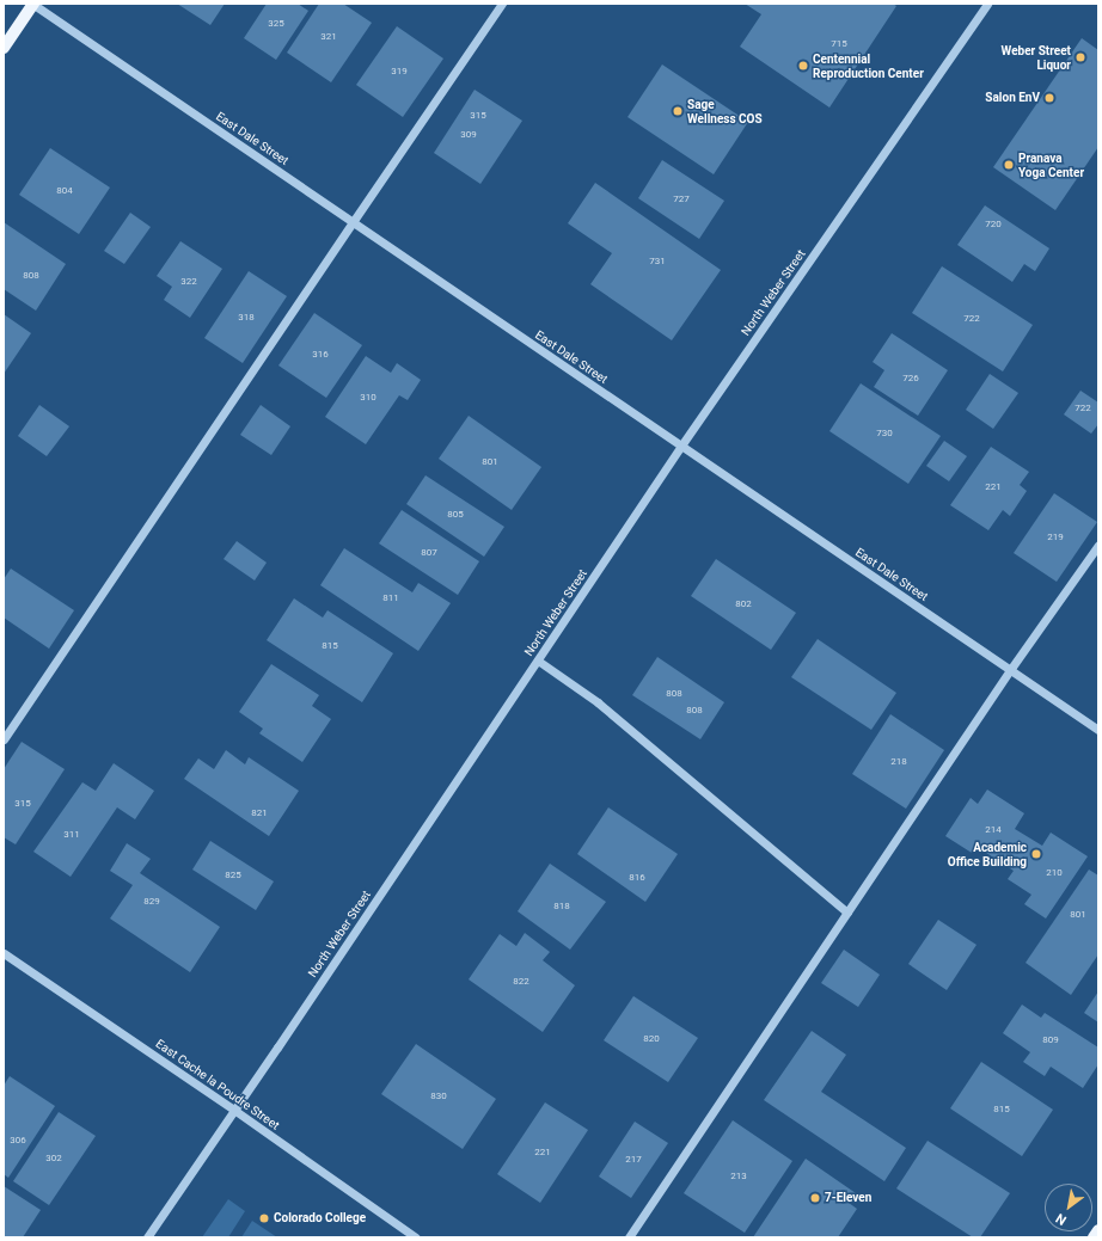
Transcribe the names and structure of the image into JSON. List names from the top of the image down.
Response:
{
  "streets": {
    "street": ["East Dale Street", "North Weber Street", "East Cache la Poudre Street"]
  },
  "crossings": [
    ["East Dale Street", "North Weber Street"],
    ["North Weber Street", "East Cache la Poudre Street"]
  ],
  "places": [
    "Weber Street Liquor",
    "Centennial Reproduction Center",
    "Salon EnV",
    "Sage Wellness COS",
    "Pranava Yoga Center",
    "Academic Office Building",
    "7-Eleven",
    "Colorado College"
  ],
  "house_numbers": [
    "325",
    "321",
    "715",
    "319",
    "315",
    "309",
    "804",
    "727",
    "720",
    "731",
    "808",
    "322",
    "318",
    "722",
    "316",
    "726",
    "310",
    "722",
    "730",
    "801",
    "221",
    "805",
    "219",
    "807",
    "811",
    "802",
    "815",
    "808",
    "808",
    "218",
    "315",
    "821",
    "214",
    "311",
    "210",
    "825",
    "816",
    "829",
    "818",
    "801",
    "822",
    "820",
    "809",
    "830",
    "815",
    "306",
    "221",
    "302",
    "217",
    "213"
  ],
  "north": "bottom left"
}
